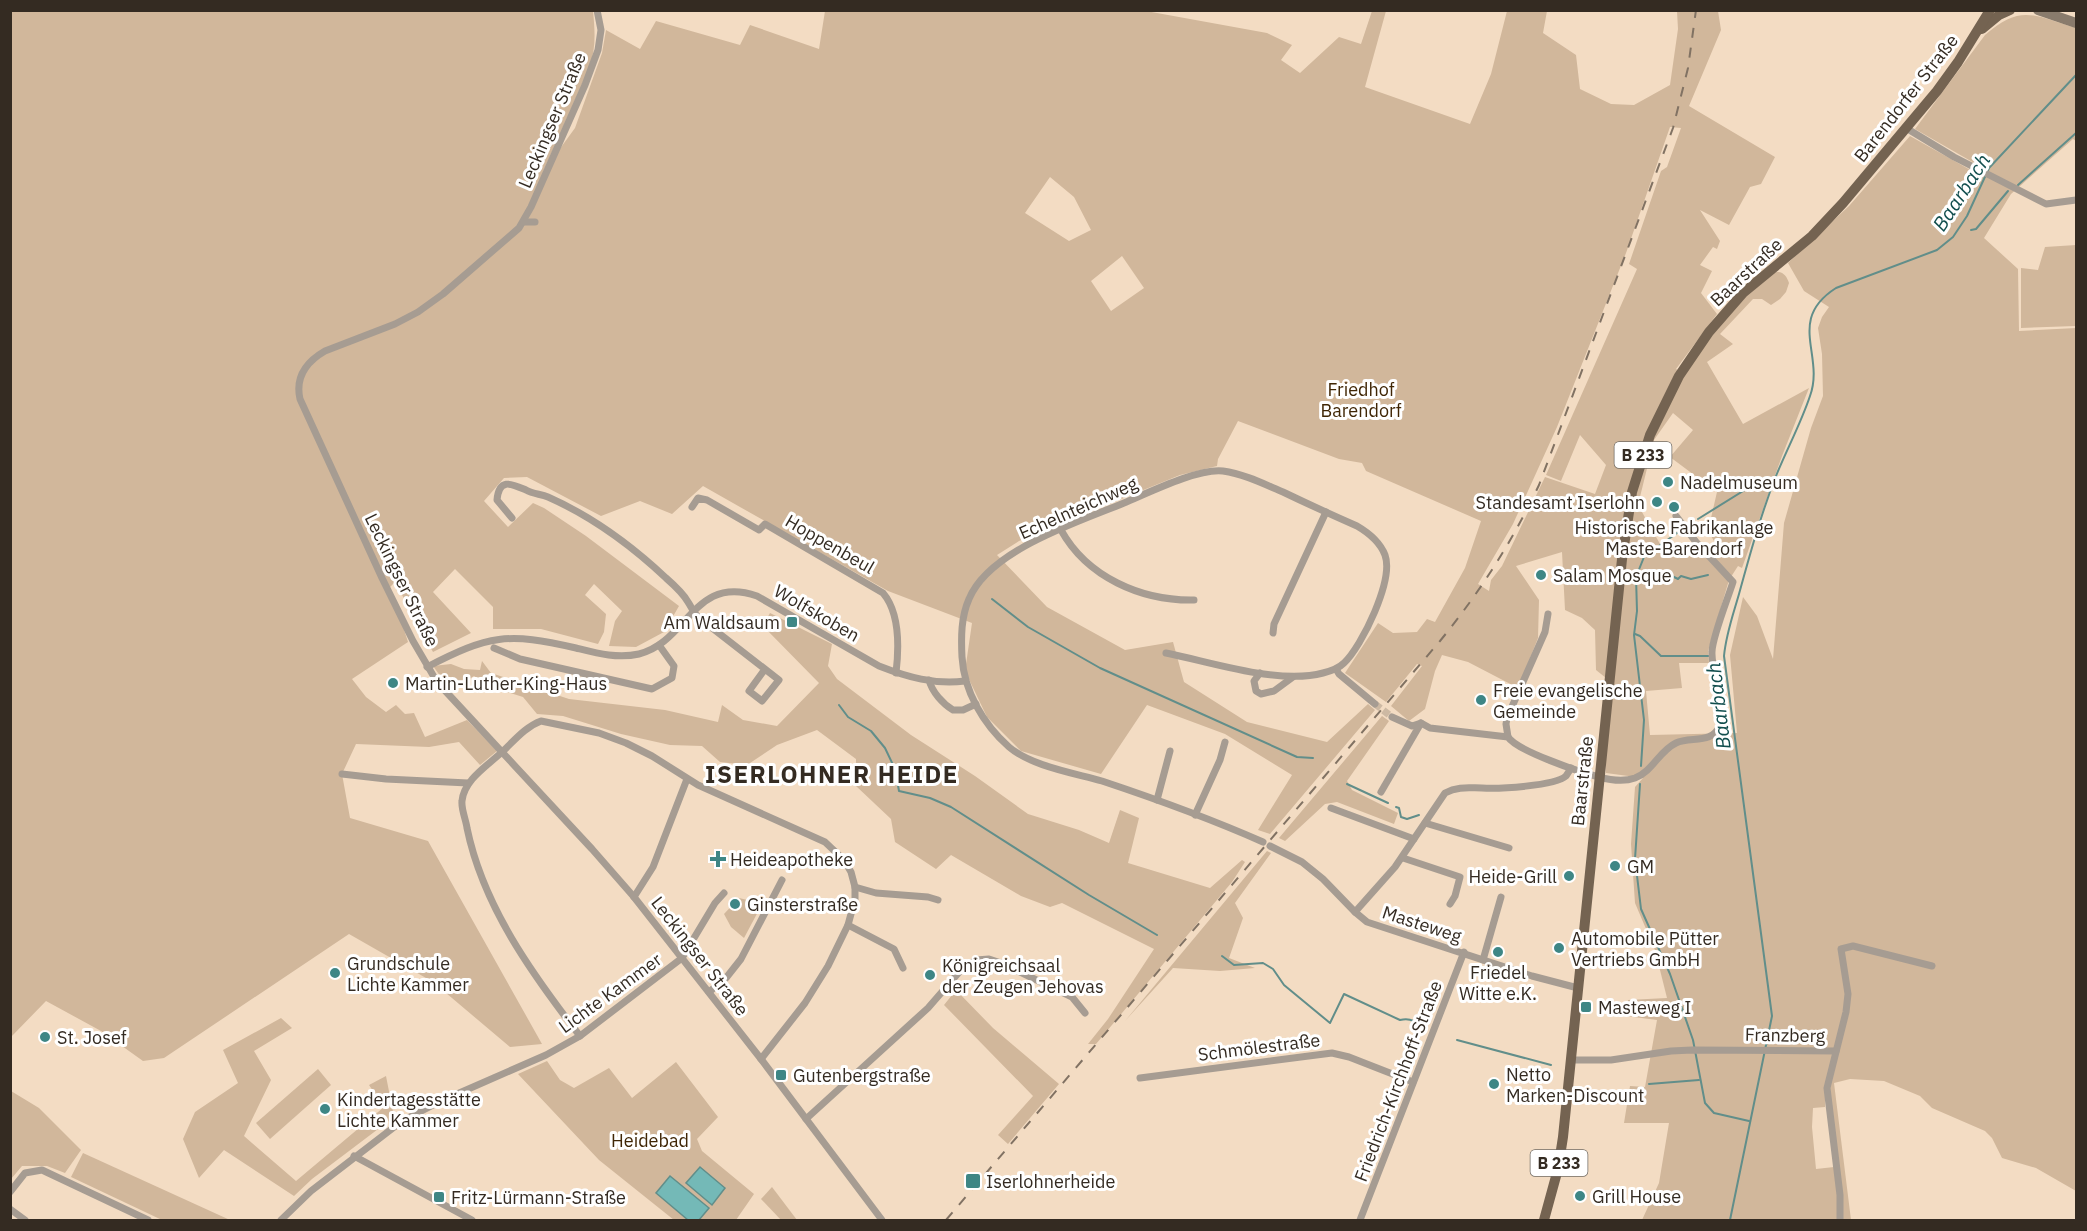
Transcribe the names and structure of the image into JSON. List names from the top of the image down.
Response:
{
  "streets": {
    "main road": ["Barendorfer Straße", "Baarstraße", "B 233"],
    "street": [
      "Leckingser Straße",
      "Echelnteichweg",
      "Hoppenbeul",
      "Wolfskoben",
      "Masteweg",
      "Lichte Kammer",
      "Franzberg",
      "Schmölestraße",
      "Friedrich-Kirchhoff-Straße"
    ]
  },
  "crossings": [
    ["Barendorfer Straße", "Baarstraße"],
    ["Barendorfer Straße", "B 233"],
    ["Leckingser Straße", "Wolfskoben"],
    ["Leckingser Straße", "Lichte Kammer"],
    ["Baarstraße", "Masteweg"],
    ["Baarstraße", "Franzberg"],
    ["Echelnteichweg", "Wolfskoben"],
    ["Echelnteichweg", "Masteweg"],
    ["Hoppenbeul", "Wolfskoben"],
    ["Masteweg", "Friedrich-Kirchhoff-Straße"],
    ["Schmölestraße", "Friedrich-Kirchhoff-Straße"]
  ],
  "districts": ["ISERLOHNER HEIDE"],
  "water": ["Baarbach"],
  "parks": ["Friedhof Barendorf", "Heidebad"],
  "places": {
    "other": [
      "Nadelmuseum",
      "Standesamt Iserlohn",
      "Historische Fabrikanlage Maste-Barendorf",
      "Salam Mosque",
      "Martin-Luther-King-Haus",
      "Freie evangelische Gemeinde",
      "GM",
      "Heide-Grill",
      "Ginsterstraße",
      "Automobile Pütter Vertriebs GmbH",
      "Friedel Witte e.K.",
      "Grundschule Lichte Kammer",
      "Königreichsaal der Zeugen Jehovas",
      "St. Josef",
      "Netto Marken-Discount",
      "Kindertagesstätte Lichte Kammer",
      "Grill House"
    ],
    "transit": [
      "Am Waldsaum",
      "Masteweg I",
      "Gutenbergstraße",
      "Iserlohnerheide",
      "Fritz-Lürmann-Straße"
    ],
    "health": ["Heideapotheke"]
  }
}
